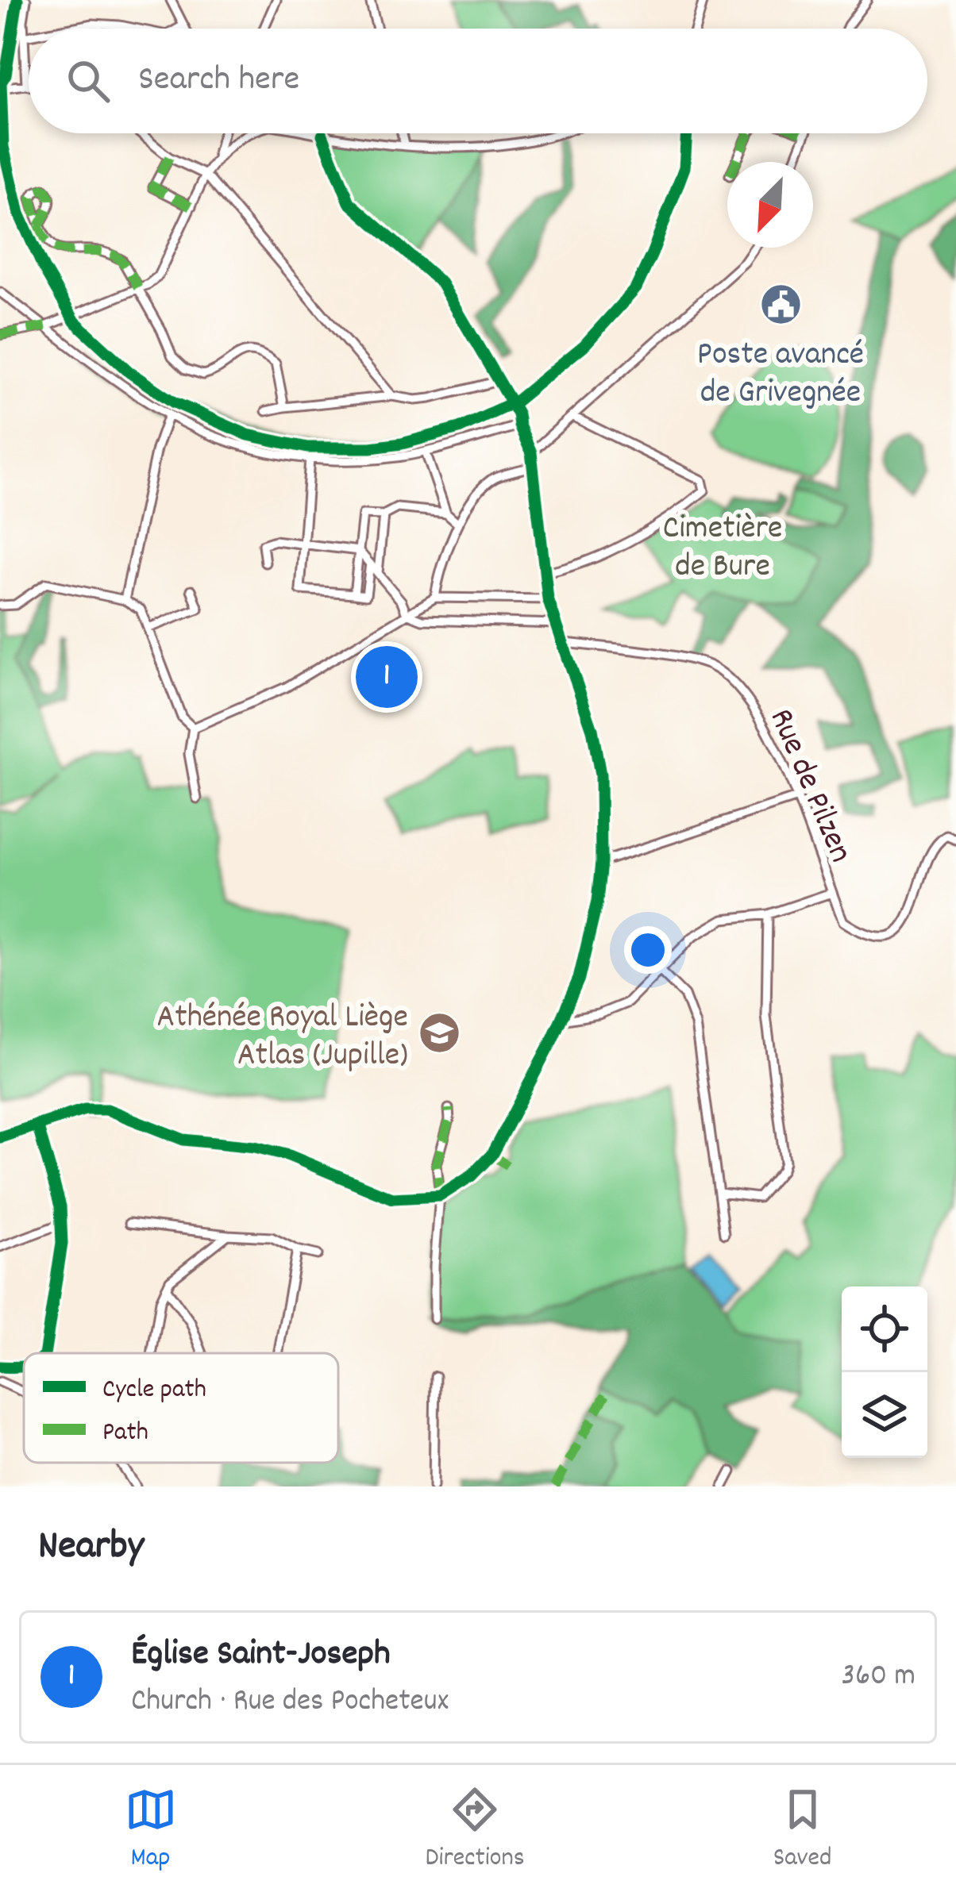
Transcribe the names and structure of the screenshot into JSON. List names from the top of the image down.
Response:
{
  "streets": {
    "street": ["Rue de Pilzen"]
  },
  "parks": ["Cimetière de Bure"],
  "places": {
    "public building": ["Poste avancé de Grivegnée"],
    "school or university": ["Athénée Royal Liège Atlas (Jupille)"]
  },
  "legend": ["Cycle path", "Path"],
  "north": "bottom left",
  "page": {
    "search": "Search here",
    "pins": "1",
    "heading": "Nearby",
    "list": [
      {
        "mark": "1",
        "name": "Église Saint-Joseph",
        "note": "Church · Rue des Pocheteux",
        "value": "360 m"
      }
    ],
    "nav": ["Map", "Directions", "Saved"]
  }
}
